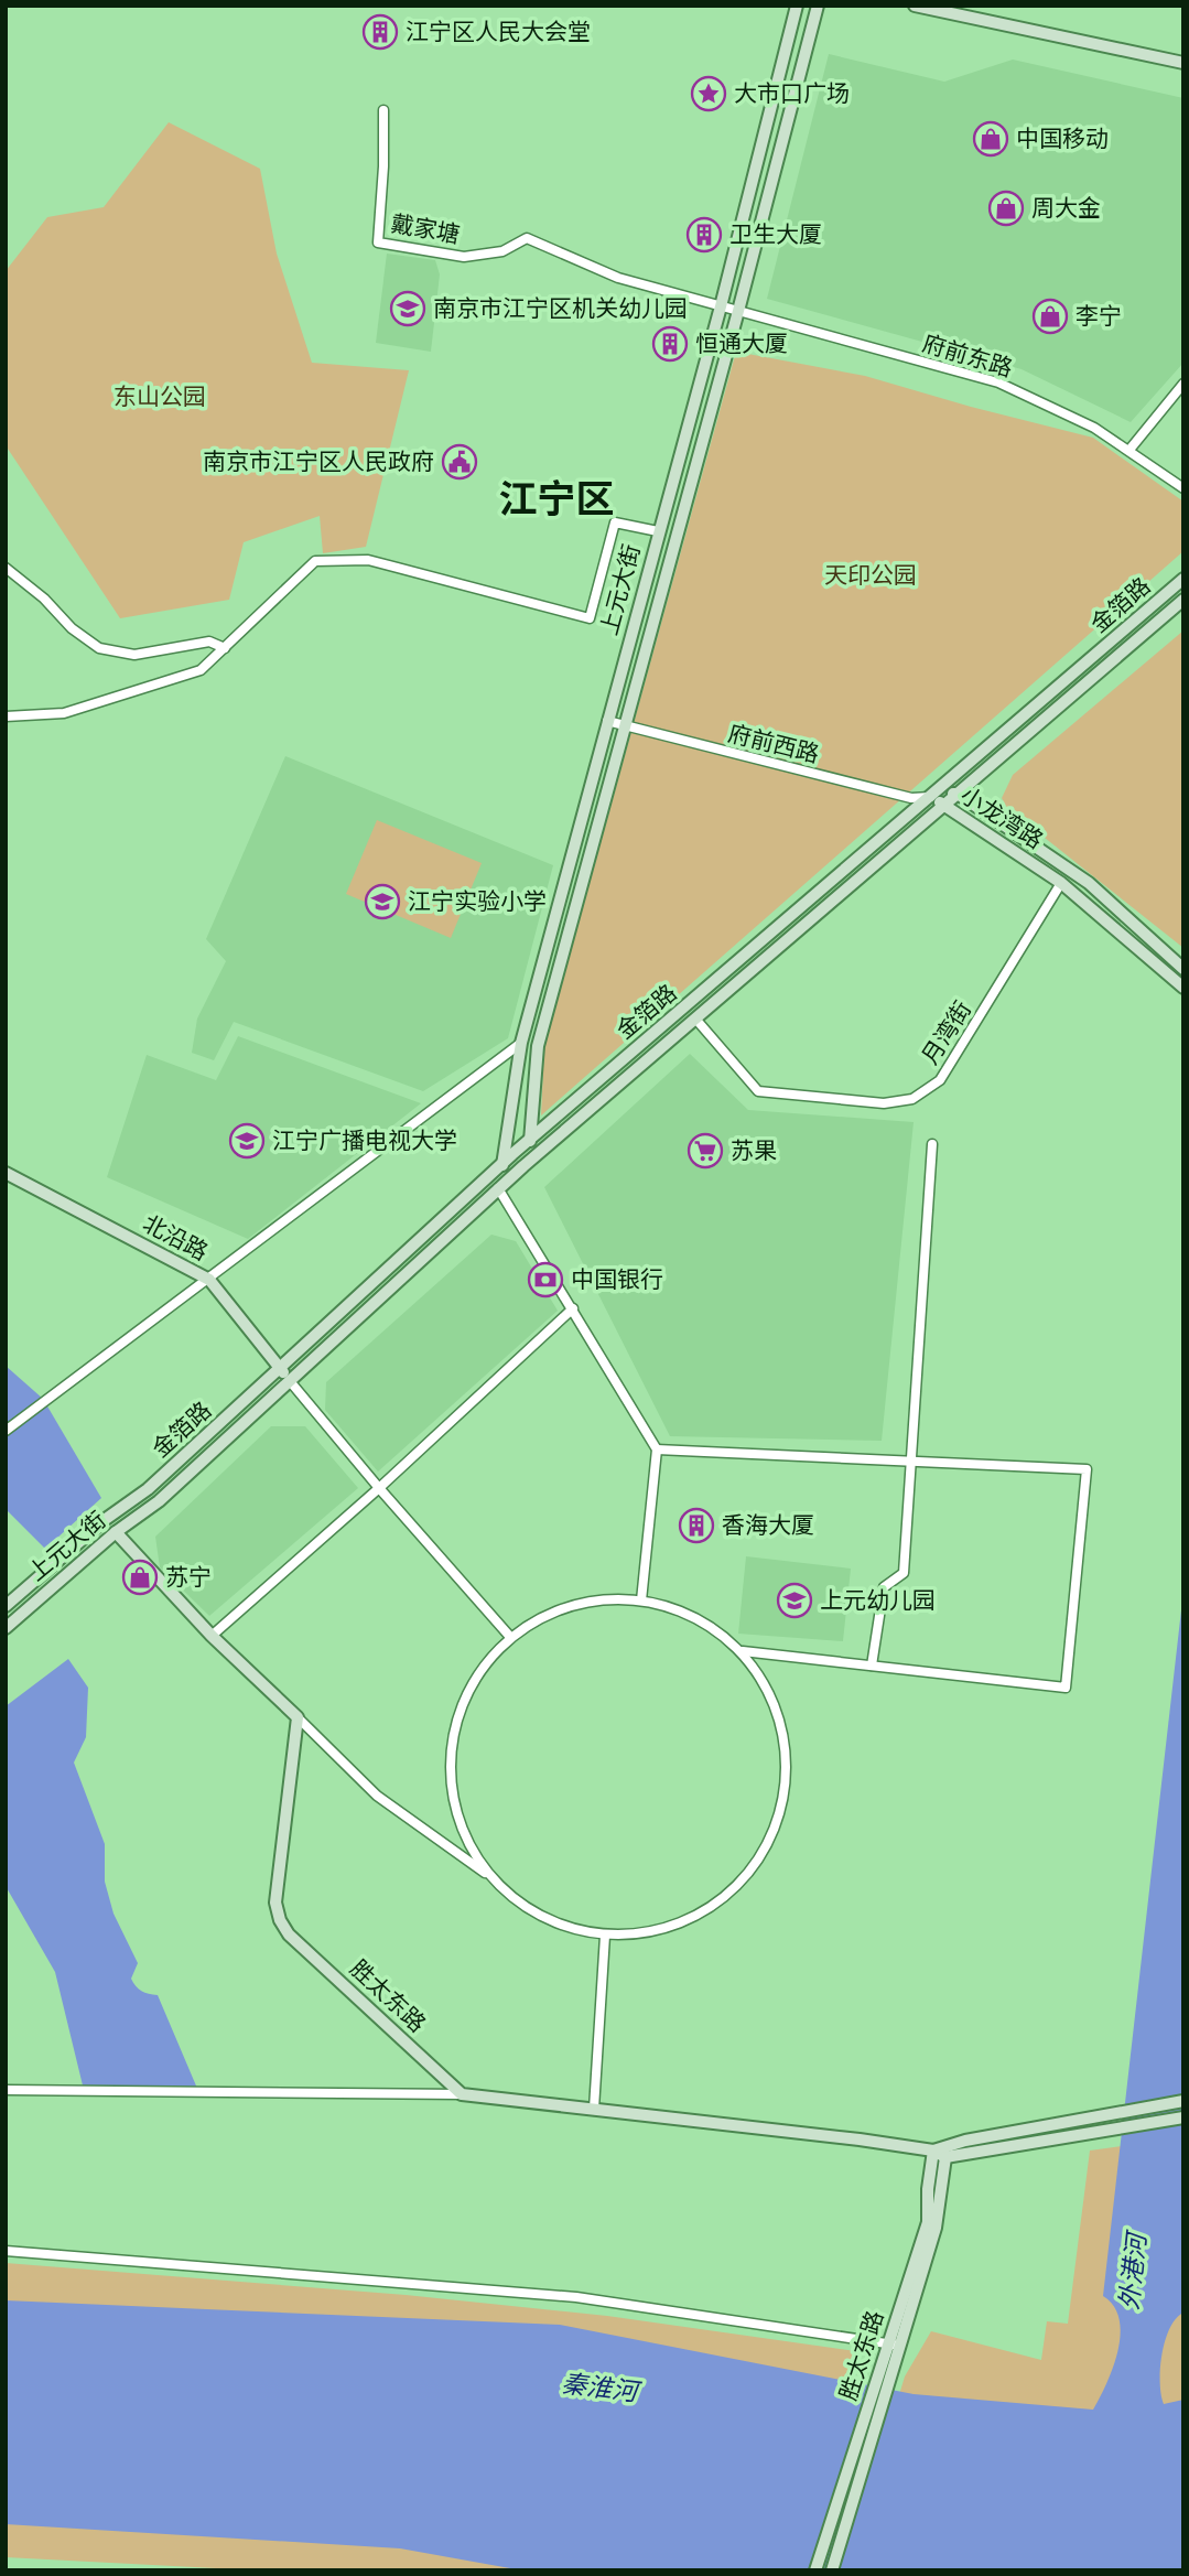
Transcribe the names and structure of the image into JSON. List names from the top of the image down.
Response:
{
  "streets": {
    "main road": [
      "上元大街",
      "金箔路",
      "小龙湾路",
      "北沿路",
      "胜太东路"
    ],
    "street": [
      "戴家塘",
      "府前东路",
      "府前西路",
      "月湾街"
    ]
  },
  "crossings": [
    ["戴家塘", "府前东路"],
    ["戴家塘", "上元大街"],
    ["府前东路", "上元大街"],
    ["上元大街", "金箔路"],
    ["上元大街", "府前西路"],
    ["金箔路", "府前西路"],
    ["金箔路", "小龙湾路"],
    ["金箔路", "月湾街"],
    ["金箔路", "北沿路"],
    ["府前西路", "小龙湾路"],
    ["小龙湾路", "月湾街"]
  ],
  "districts": ["江宁区"],
  "water": ["外港河", "秦淮河"],
  "parks": ["东山公园", "天印公园"],
  "places": {
    "building": [
      "江宁区人民大会堂",
      "卫生大厦",
      "恒通大厦",
      "香海大厦"
    ],
    "place": ["大市口广场"],
    "shop": [
      "中国移动",
      "周大金",
      "李宁",
      "苏宁"
    ],
    "school or university": [
      "南京市江宁区机关幼儿园",
      "江宁实验小学",
      "江宁广播电视大学",
      "上元幼儿园"
    ],
    "public building": ["南京市江宁区人民政府"],
    "supermarket": ["苏果"],
    "bank": ["中国银行"]
  }
}
